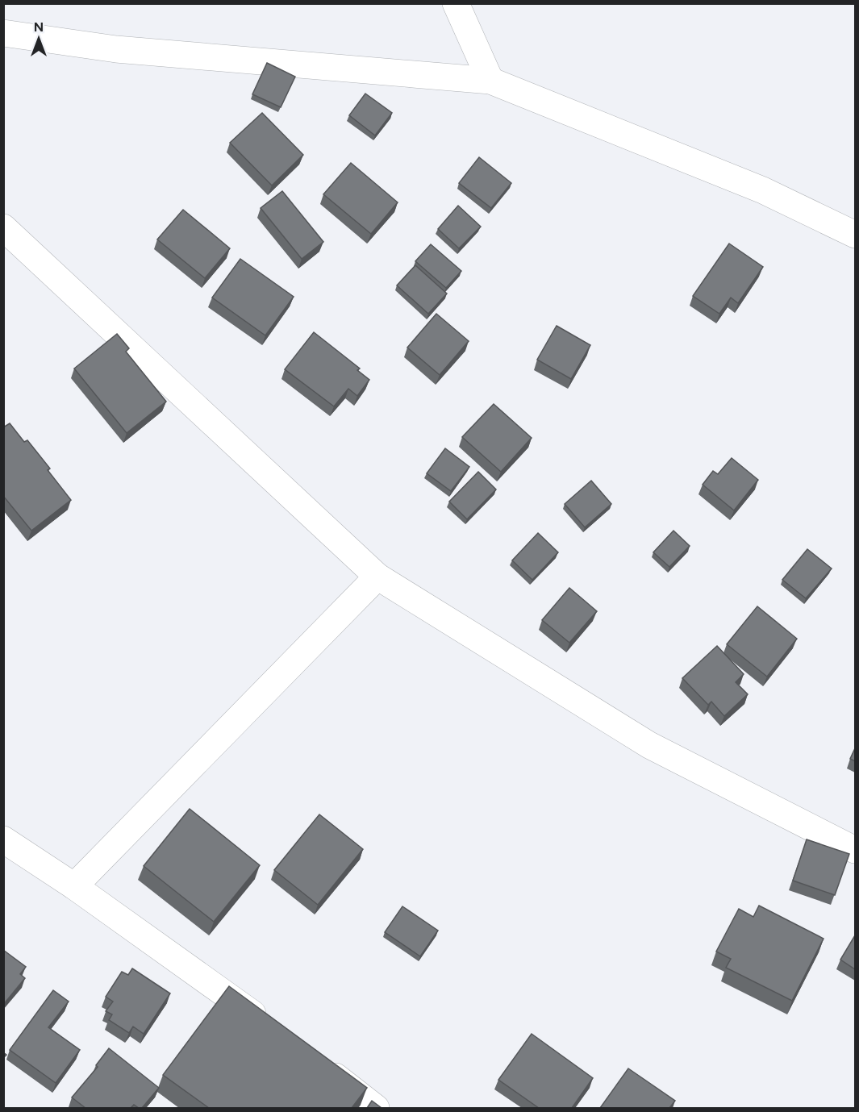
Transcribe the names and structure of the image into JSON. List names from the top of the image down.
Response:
{
  "north": "top"
}
